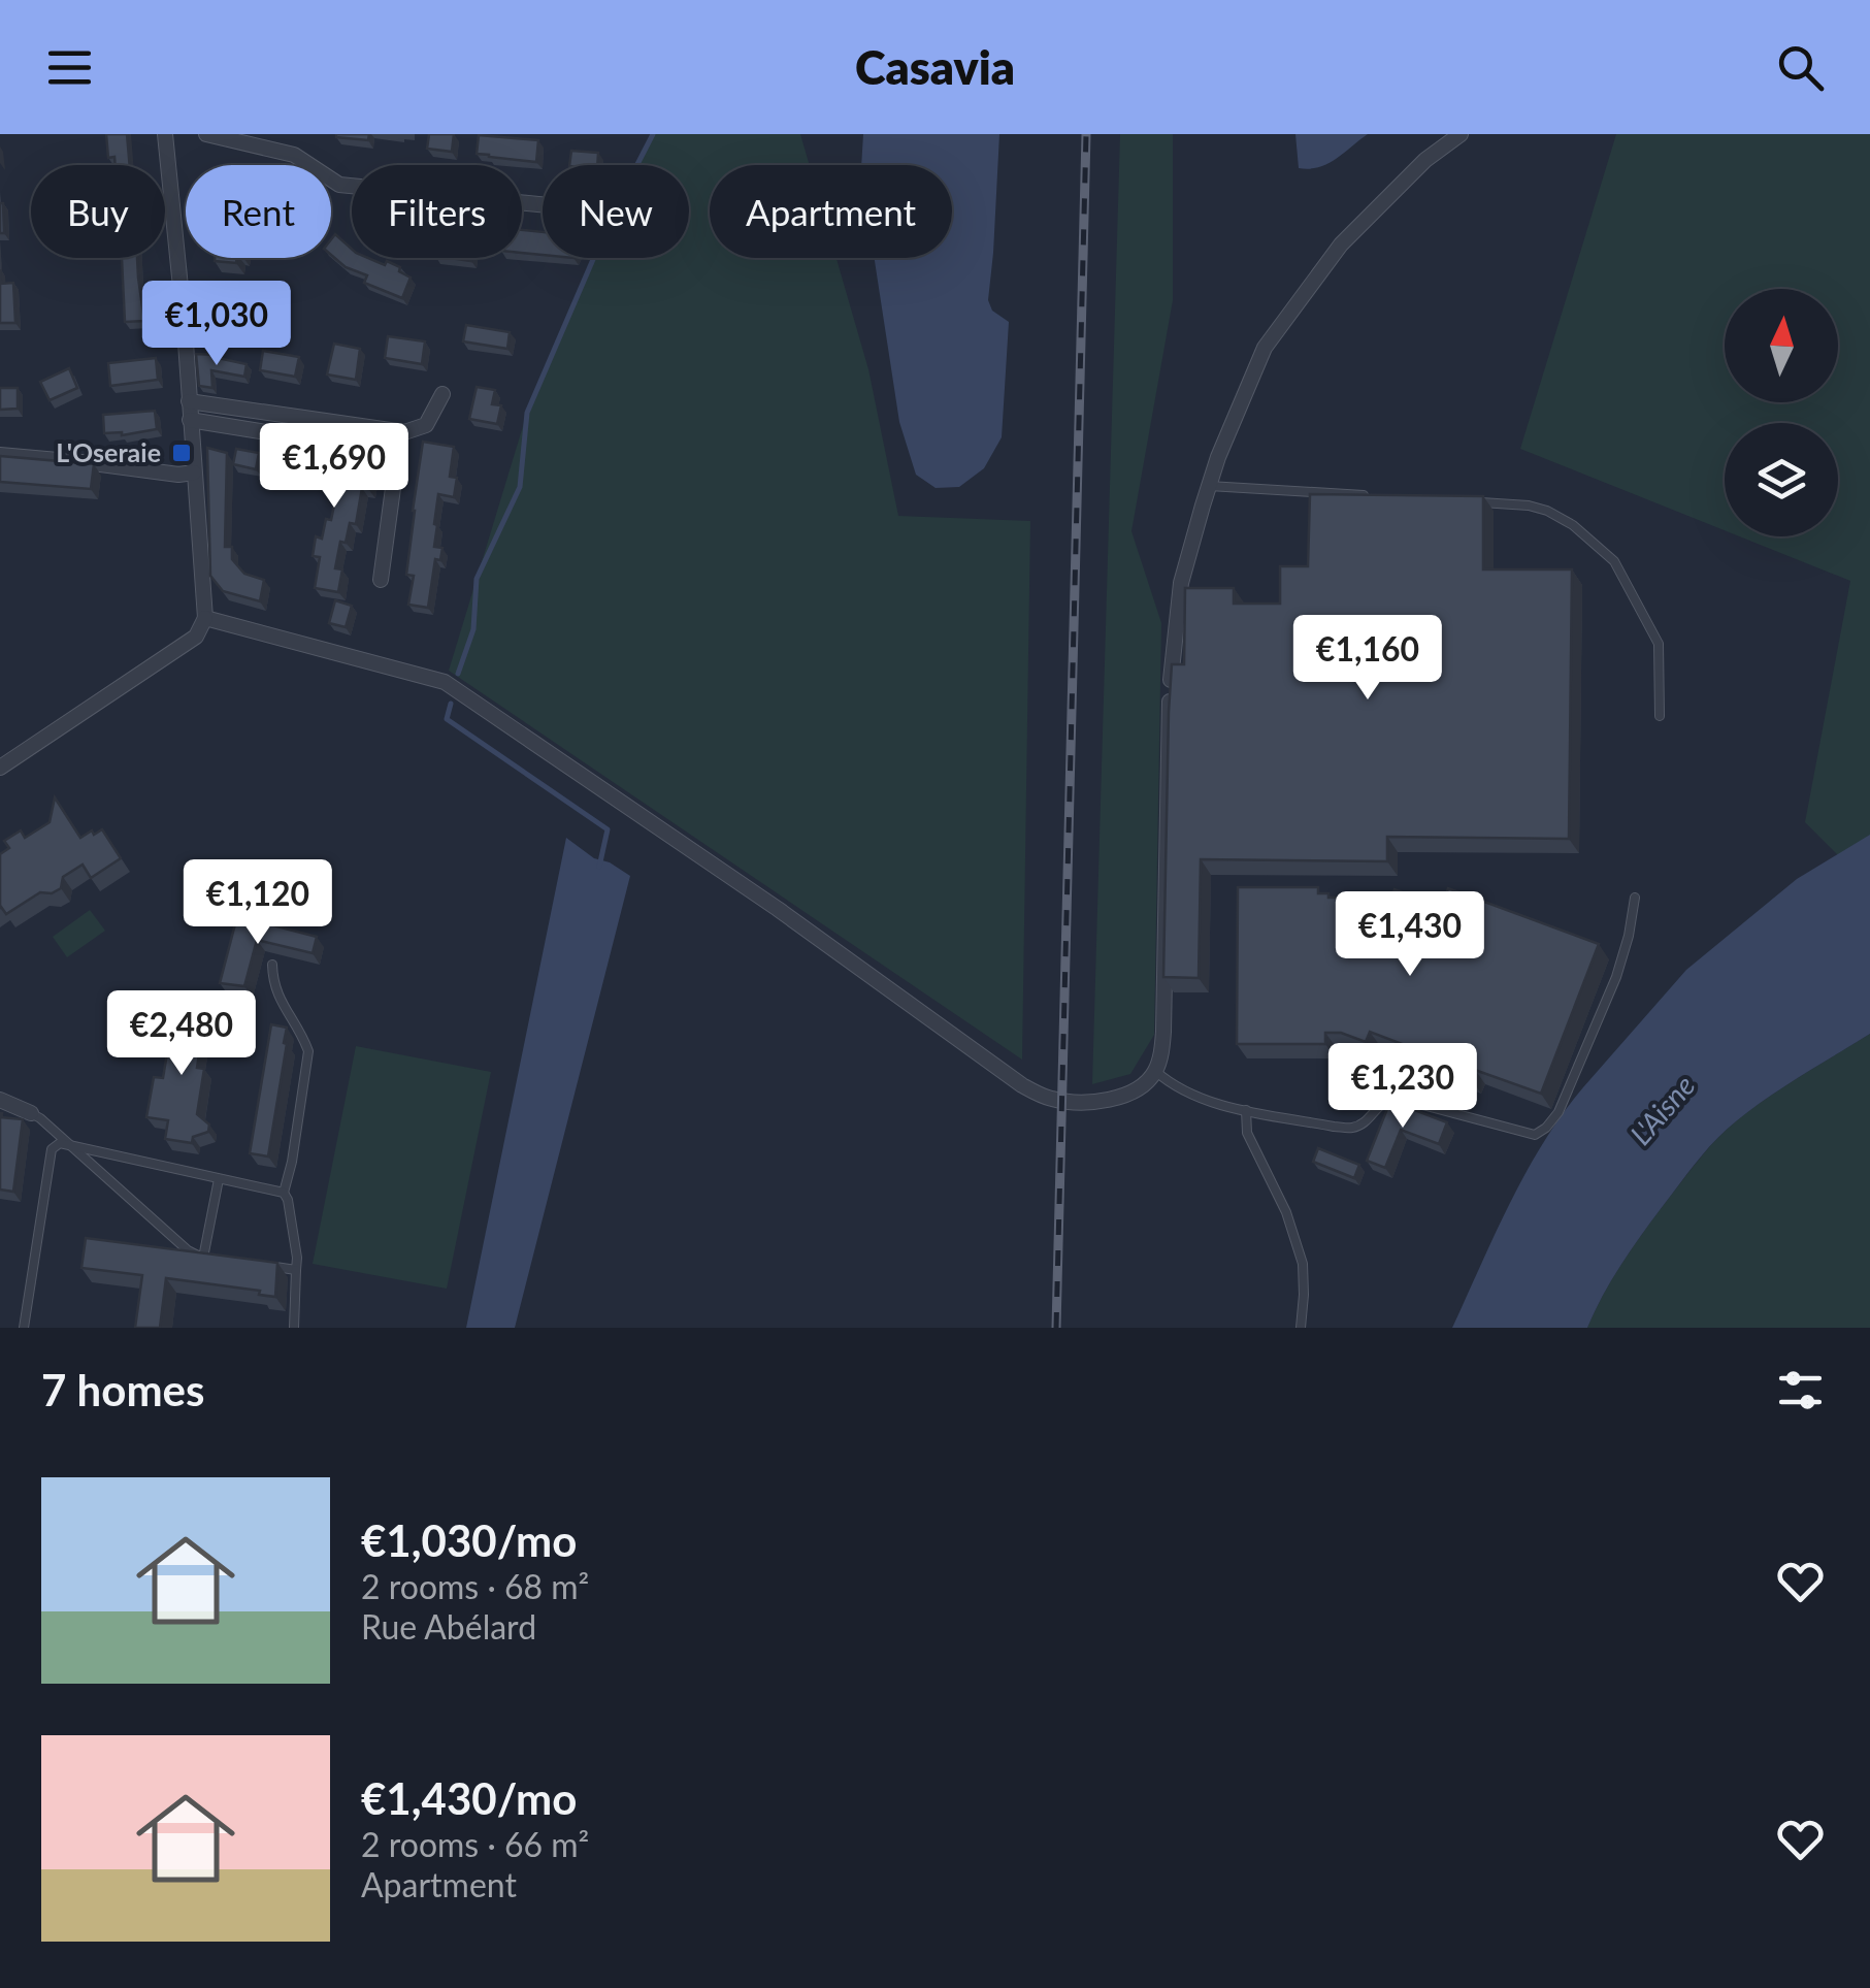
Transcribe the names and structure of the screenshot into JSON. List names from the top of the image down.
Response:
{
  "water": ["L'Aisne"],
  "places": {
    "transit": ["L'Oseraie"]
  },
  "north": "top",
  "page": {
    "header": "Casavia",
    "chip": [
      "Buy",
      "Rent",
      "Filters",
      "New",
      "Apartment"
    ],
    "price": [
      "€1,030",
      "€1,690",
      "€1,160",
      "€1,120",
      "€1,430",
      "€2,480",
      "€1,230"
    ],
    "heading": "7 homes",
    "list": [
      {
        "name": "€1,030/mo",
        "note": "2 rooms · 68 m² · Rue Abélard"
      },
      {
        "name": "€1,430/mo",
        "note": "2 rooms · 66 m² · Apartment"
      }
    ]
  }
}
